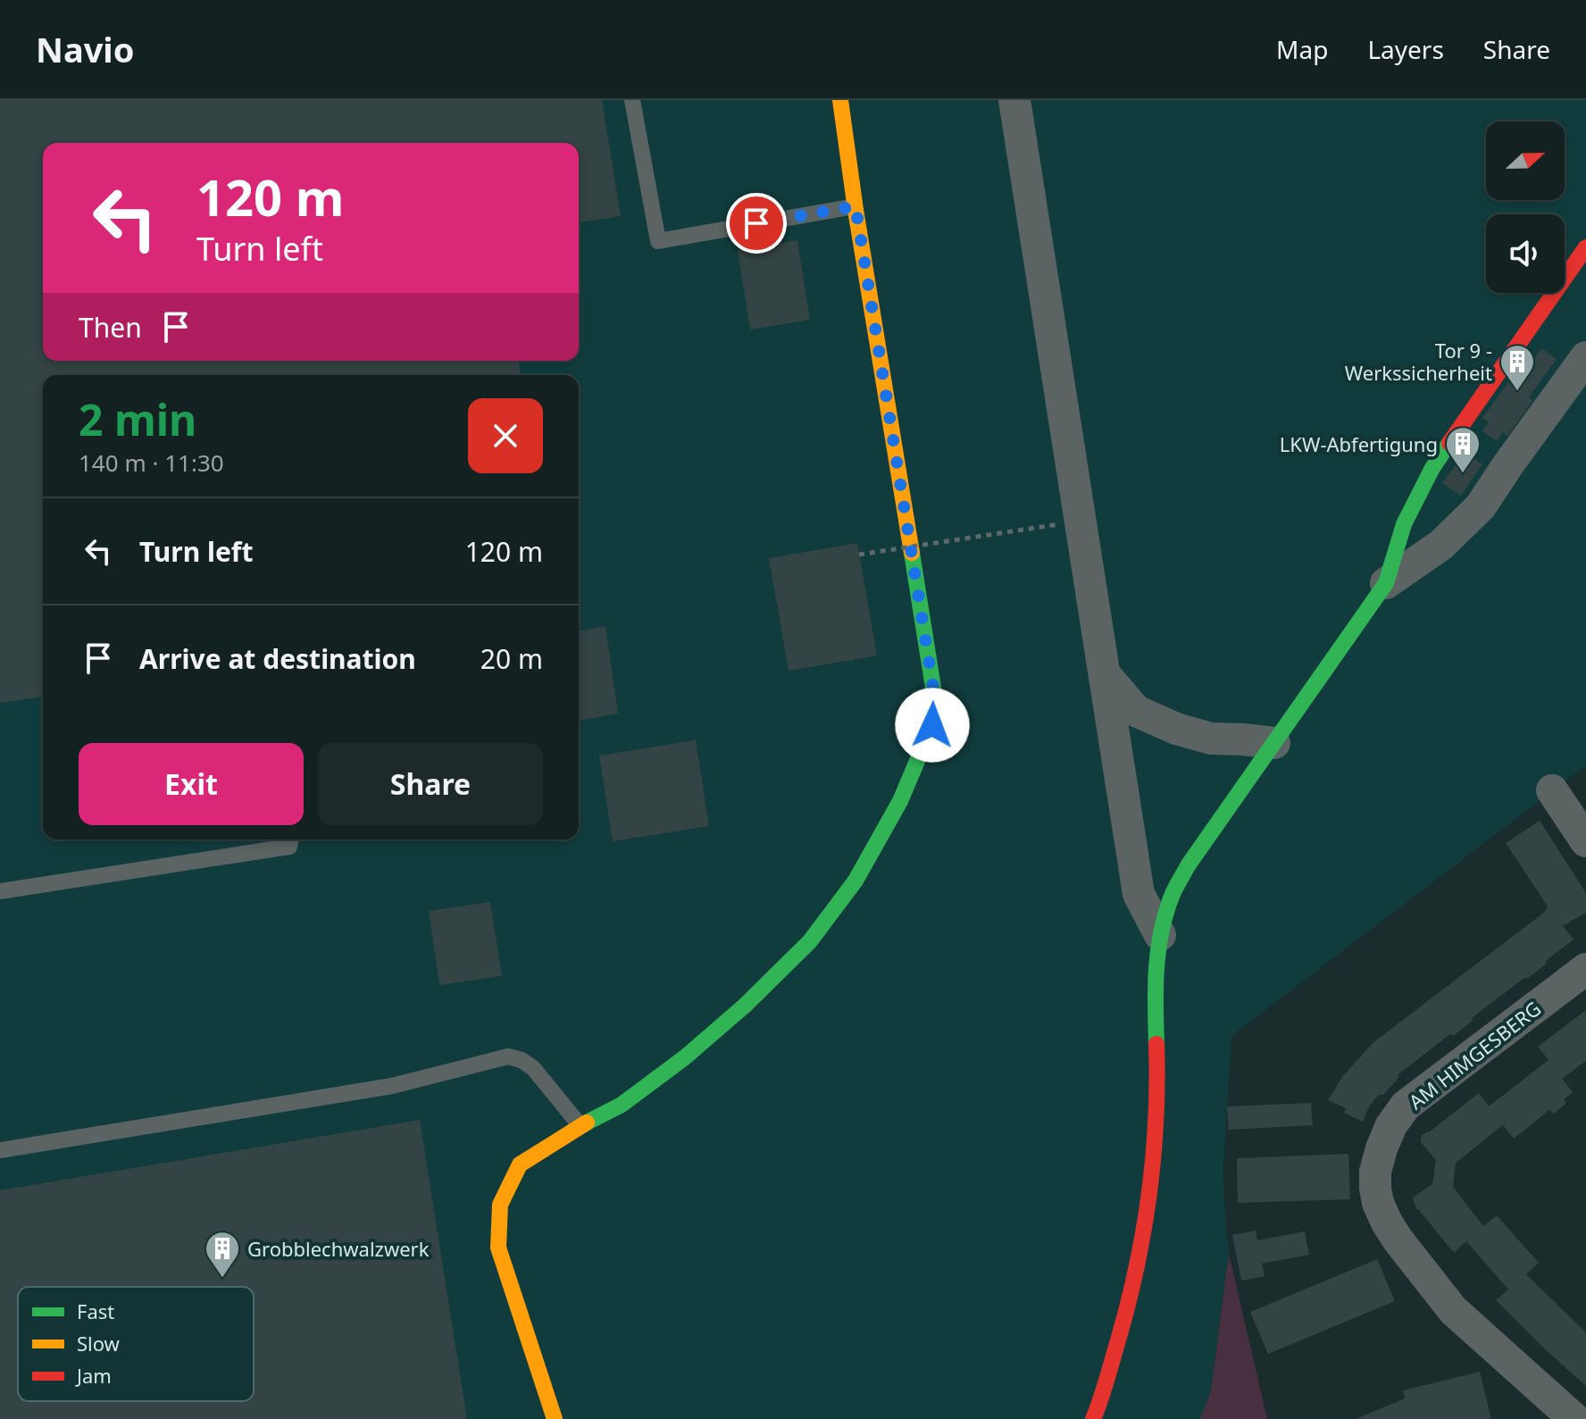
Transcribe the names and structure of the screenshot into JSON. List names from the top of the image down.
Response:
{
  "streets": {
    "street": ["AM HIMGESBERG"]
  },
  "places": {
    "building": ["Tor 9 - Werkssicherheit", "LKW-Abfertigung", "Grobblechwalzwerk"]
  },
  "legend": ["Fast", "Slow", "Jam"],
  "north": "right",
  "page": {
    "header": "Navio",
    "nav": ["Map", "Layers", "Share"],
    "turn": ["120 m", "Turn left"],
    "then": "Then",
    "heading": ["2 min", "140 m · 11:30"],
    "list": [
      {
        "name": "Turn left",
        "value": "120 m"
      },
      {
        "name": "Arrive at destination",
        "value": "20 m"
      }
    ],
    "buttons": ["Exit", "Share"]
  }
}
